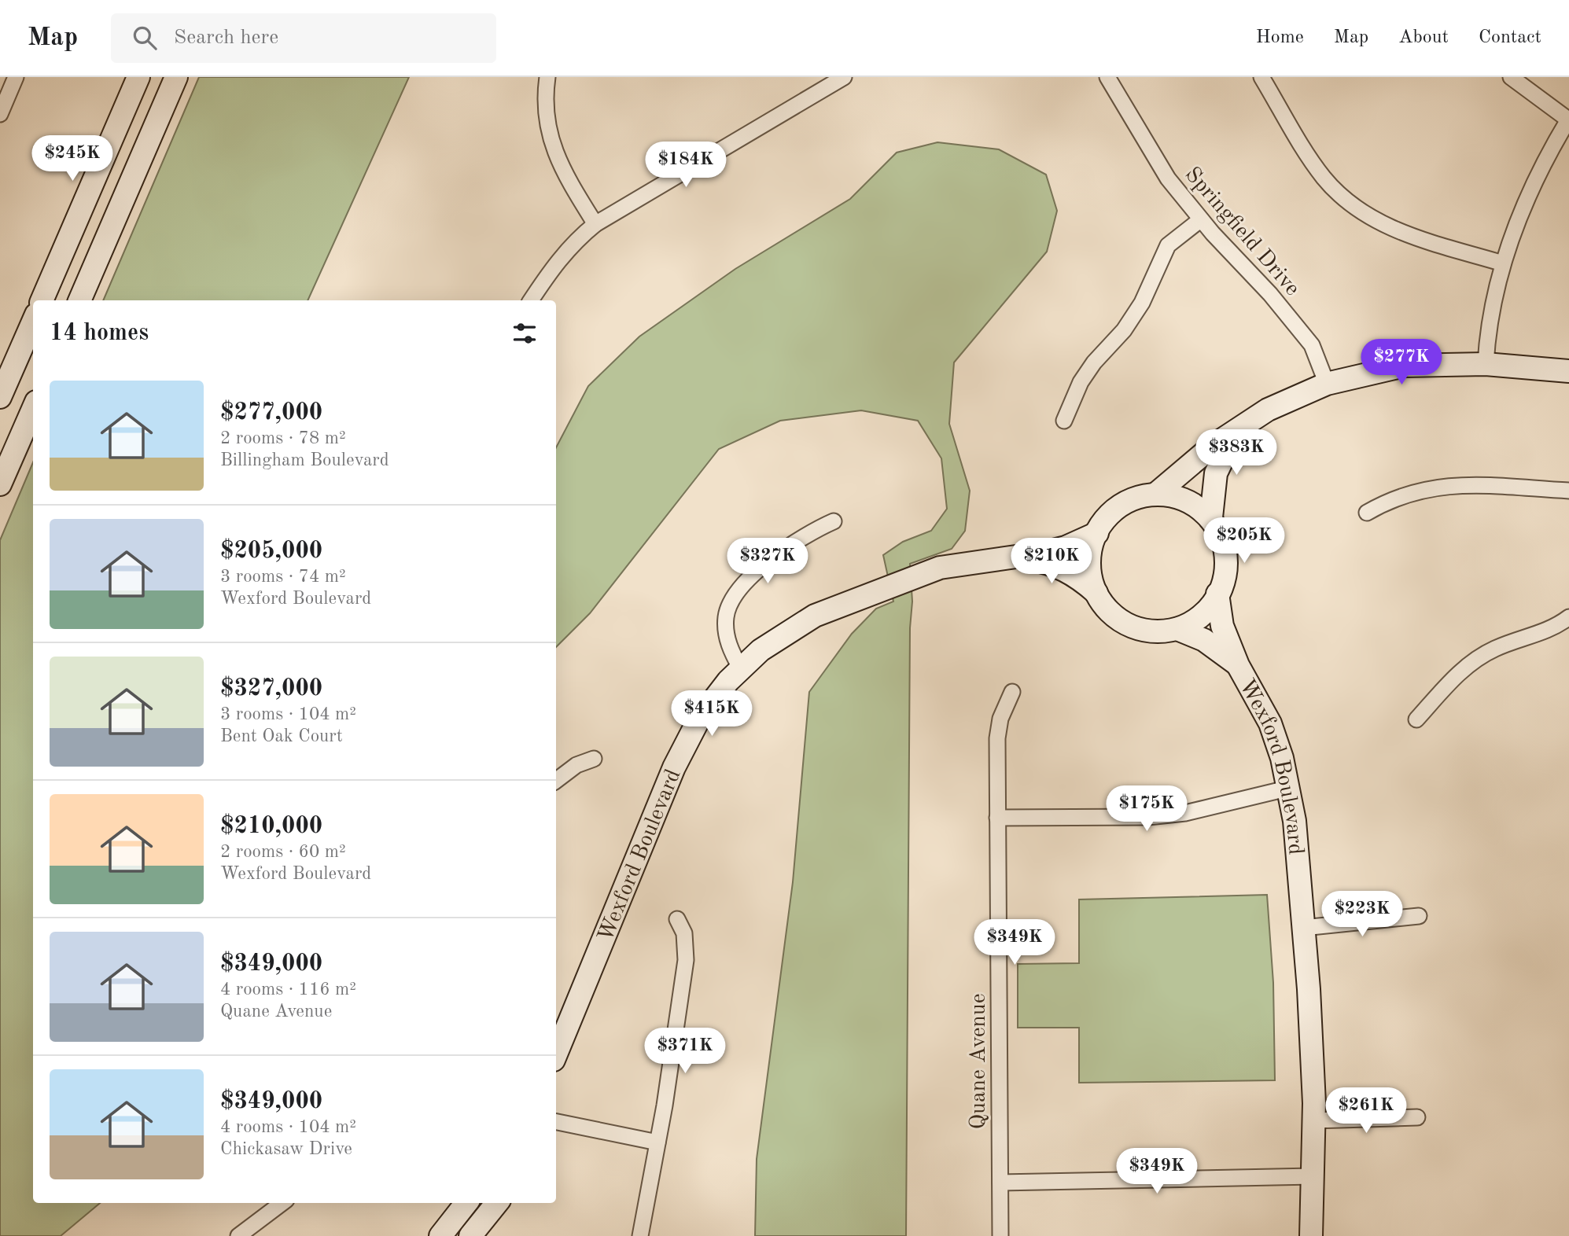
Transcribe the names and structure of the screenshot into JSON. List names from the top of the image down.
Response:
{
  "streets": {
    "street": ["Springfield Drive", "Wexford Boulevard", "Quane Avenue"]
  },
  "page": {
    "header": "Map",
    "search": "Search here",
    "nav": [
      "Home",
      "Map",
      "About",
      "Contact"
    ],
    "price": [
      "$245K",
      "$184K",
      "$277K",
      "$383K",
      "$205K",
      "$327K",
      "$210K",
      "$415K",
      "$175K",
      "$223K",
      "$349K",
      "$371K",
      "$261K",
      "$349K"
    ],
    "heading": "14 homes",
    "list": [
      {
        "name": "$277,000",
        "note": "2 rooms · 78 m² · Billingham Boulevard"
      },
      {
        "name": "$205,000",
        "note": "3 rooms · 74 m² · Wexford Boulevard"
      },
      {
        "name": "$327,000",
        "note": "3 rooms · 104 m² · Bent Oak Court"
      },
      {
        "name": "$210,000",
        "note": "2 rooms · 60 m² · Wexford Boulevard"
      },
      {
        "name": "$349,000",
        "note": "4 rooms · 116 m² · Quane Avenue"
      },
      {
        "name": "$349,000",
        "note": "4 rooms · 104 m² · Chickasaw Drive"
      }
    ]
  }
}
